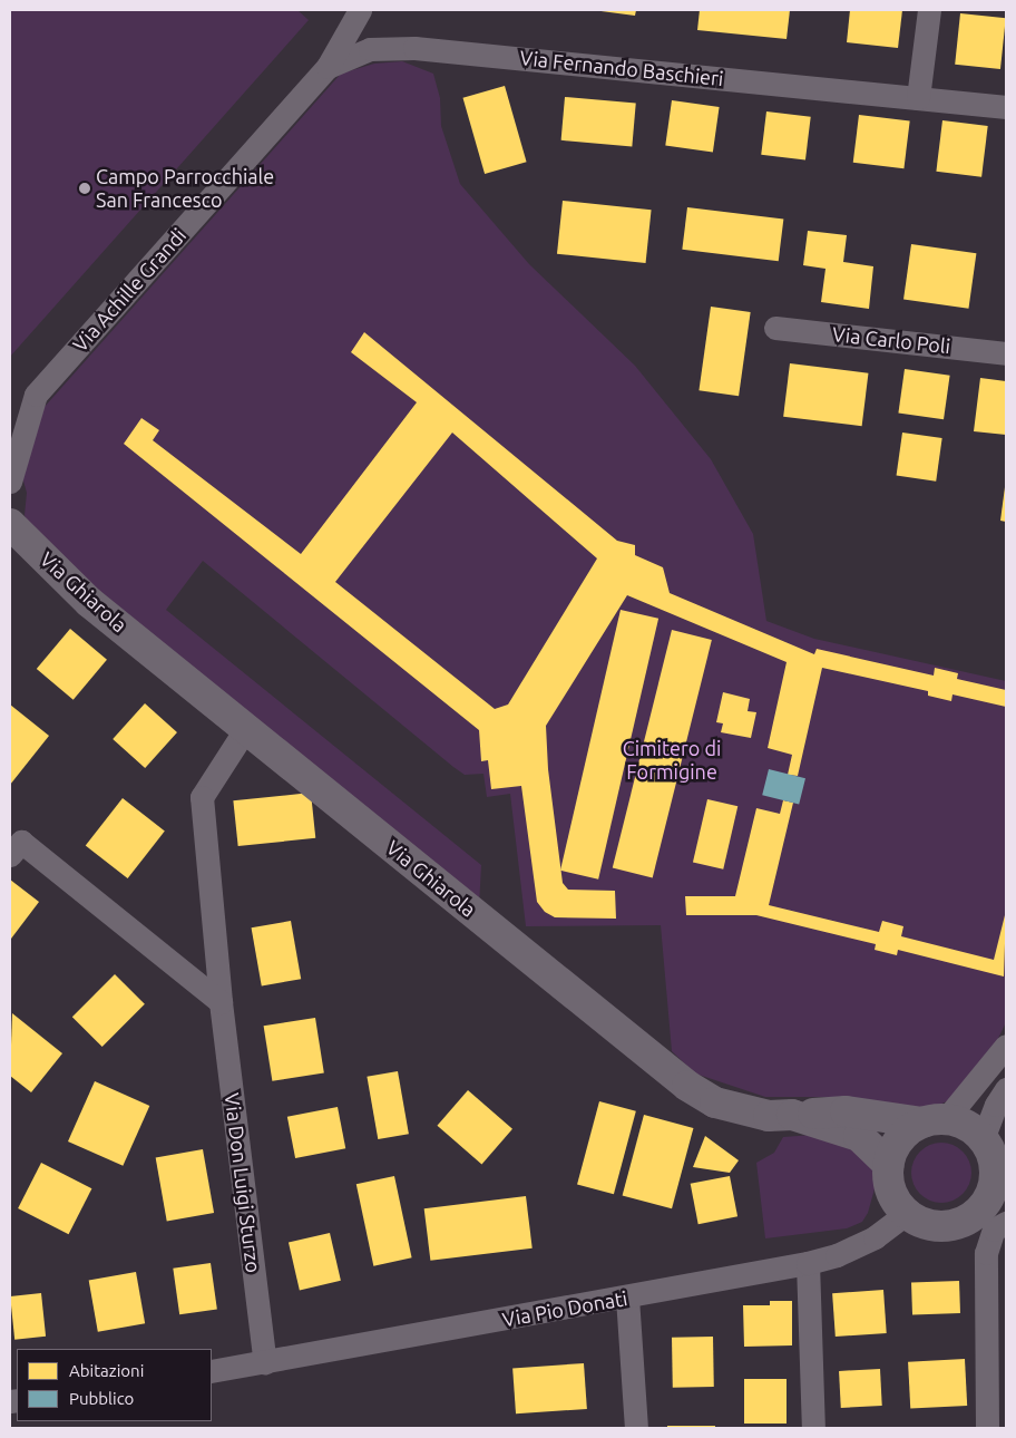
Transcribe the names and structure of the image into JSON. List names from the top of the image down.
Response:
{
  "streets": {
    "street": [
      "Via Fernando Baschieri",
      "Via Achille Grandi",
      "Via Carlo Poli",
      "Via Ghiarola",
      "Via Don Luigi Sturzo",
      "Via Pio Donati"
    ]
  },
  "crossings": [
    ["Via Fernando Baschieri", "Via Achille Grandi"],
    ["Via Ghiarola", "Via Don Luigi Sturzo"],
    ["Via Ghiarola", "Via Pio Donati"],
    ["Via Don Luigi Sturzo", "Via Pio Donati"]
  ],
  "parks": ["Cimitero di Formigine"],
  "places": ["Campo Parrocchiale San Francesco"],
  "legend": ["Abitazioni", "Pubblico"]
}
